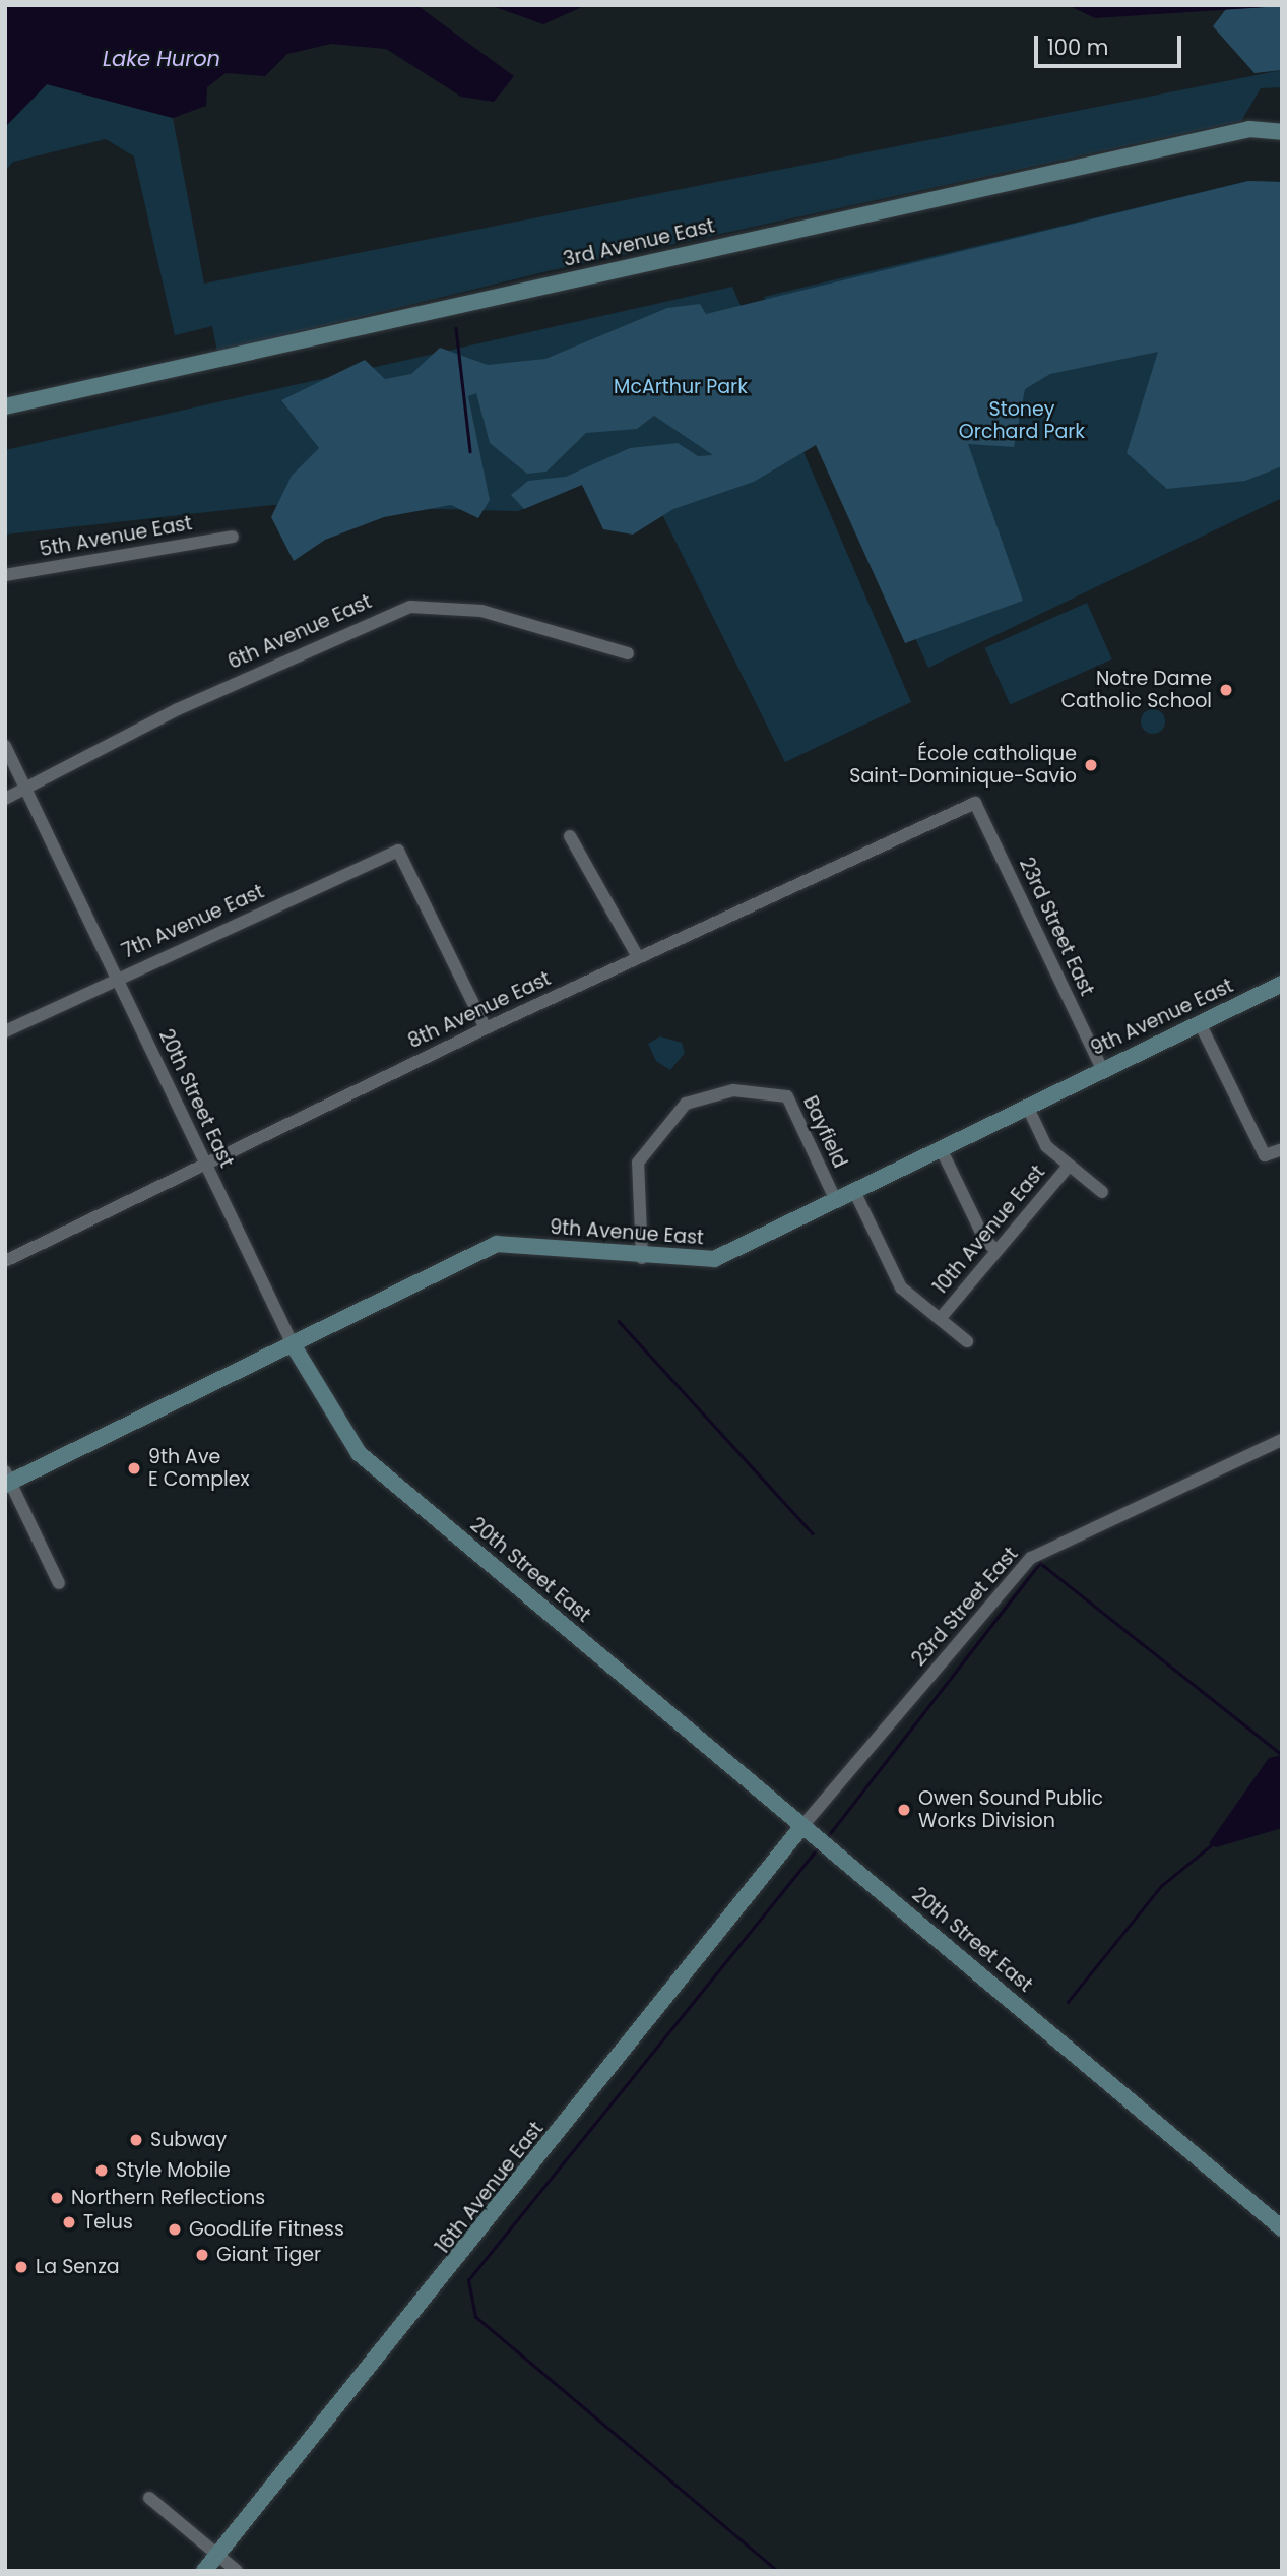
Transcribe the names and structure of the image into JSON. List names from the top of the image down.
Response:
{
  "streets": {
    "street": [
      "3rd Avenue East",
      "5th Avenue East",
      "6th Avenue East",
      "7th Avenue East",
      "23rd Street East",
      "8th Avenue East",
      "9th Avenue East",
      "20th Street East",
      "Bayfield",
      "10th Avenue East",
      "16th Avenue East"
    ]
  },
  "crossings": [
    ["6th Avenue East", "20th Street East"],
    ["7th Avenue East", "8th Avenue East"],
    ["7th Avenue East", "20th Street East"],
    ["23rd Street East", "8th Avenue East"],
    ["23rd Street East", "9th Avenue East"],
    ["23rd Street East", "20th Street East"],
    ["23rd Street East", "16th Avenue East"],
    ["8th Avenue East", "20th Street East"],
    ["9th Avenue East", "20th Street East"],
    ["9th Avenue East", "Bayfield"],
    ["20th Street East", "16th Avenue East"]
  ],
  "water": ["Lake Huron"],
  "parks": ["McArthur Park", "Stoney Orchard Park"],
  "places": [
    "Notre Dame Catholic School",
    "École catholique Saint-Dominique-Savio",
    "9th Ave E Complex",
    "Owen Sound Public Works Division",
    "Subway",
    "Style Mobile",
    "Northern Reflections",
    "Telus",
    "GoodLife Fitness",
    "Giant Tiger",
    "La Senza"
  ],
  "scale_bar": "100 m"
}
